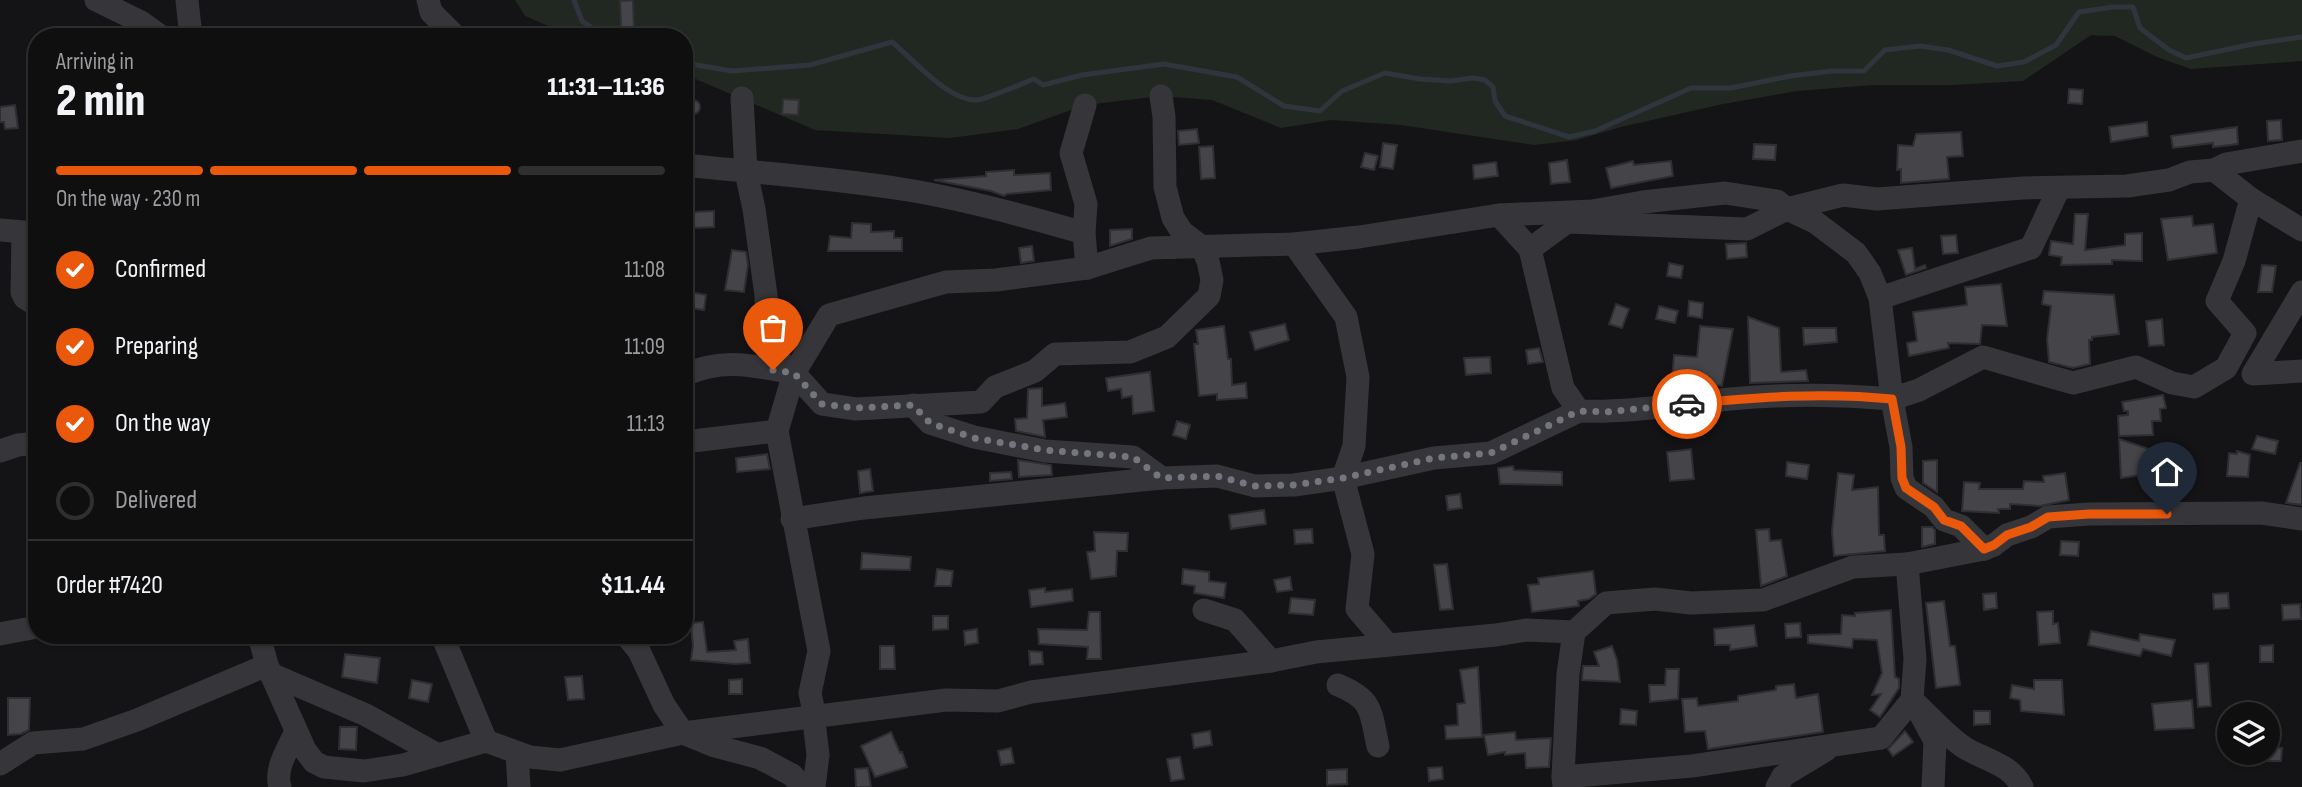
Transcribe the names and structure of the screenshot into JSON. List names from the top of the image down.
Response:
{
  "page": {
    "heading": ["2 min", "Arriving in", "11:31–11:36"],
    "panel": ["Order #7420", "$11.44"],
    "bar": "On the way · 230 m",
    "list": [
      ["Confirmed", "11:08"],
      ["Preparing", "11:09"],
      ["On the way", "11:13"],
      "Delivered"
    ]
  }
}
